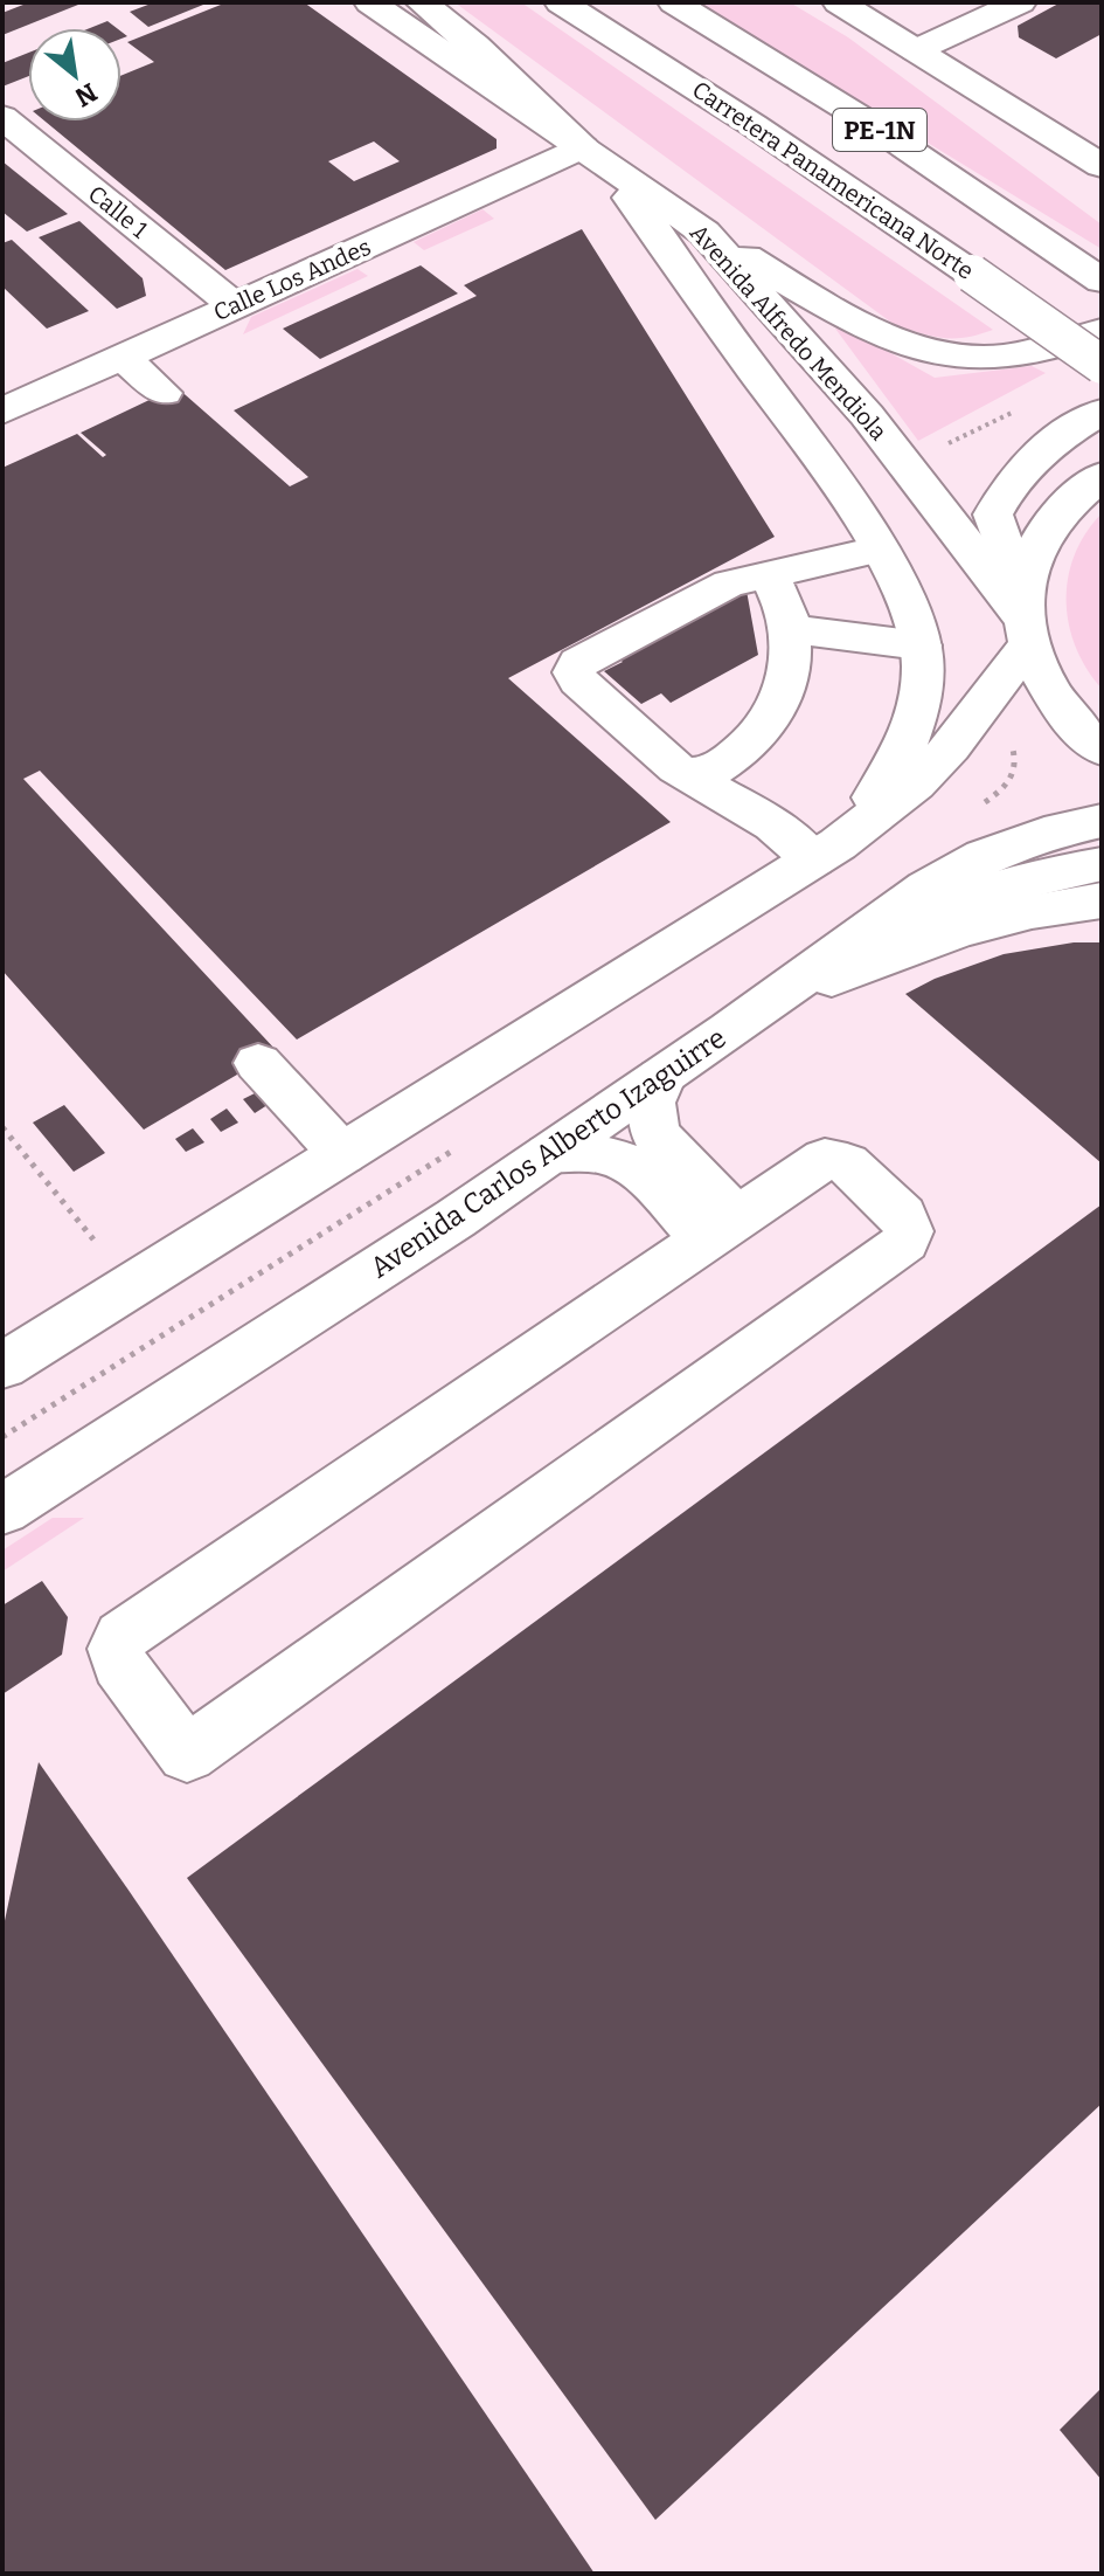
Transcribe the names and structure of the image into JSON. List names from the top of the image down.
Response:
{
  "streets": {
    "main road": [
      "PE-1N",
      "Carretera Panamericana Norte",
      "Calle 1",
      "Calle Los Andes",
      "Avenida Alfredo Mendiola",
      "Avenida Carlos Alberto Izaguirre"
    ]
  },
  "crossings": [
    ["Calle 1", "Calle Los Andes"],
    ["Calle Los Andes", "Avenida Alfredo Mendiola"]
  ],
  "north": "bottom right"
}
